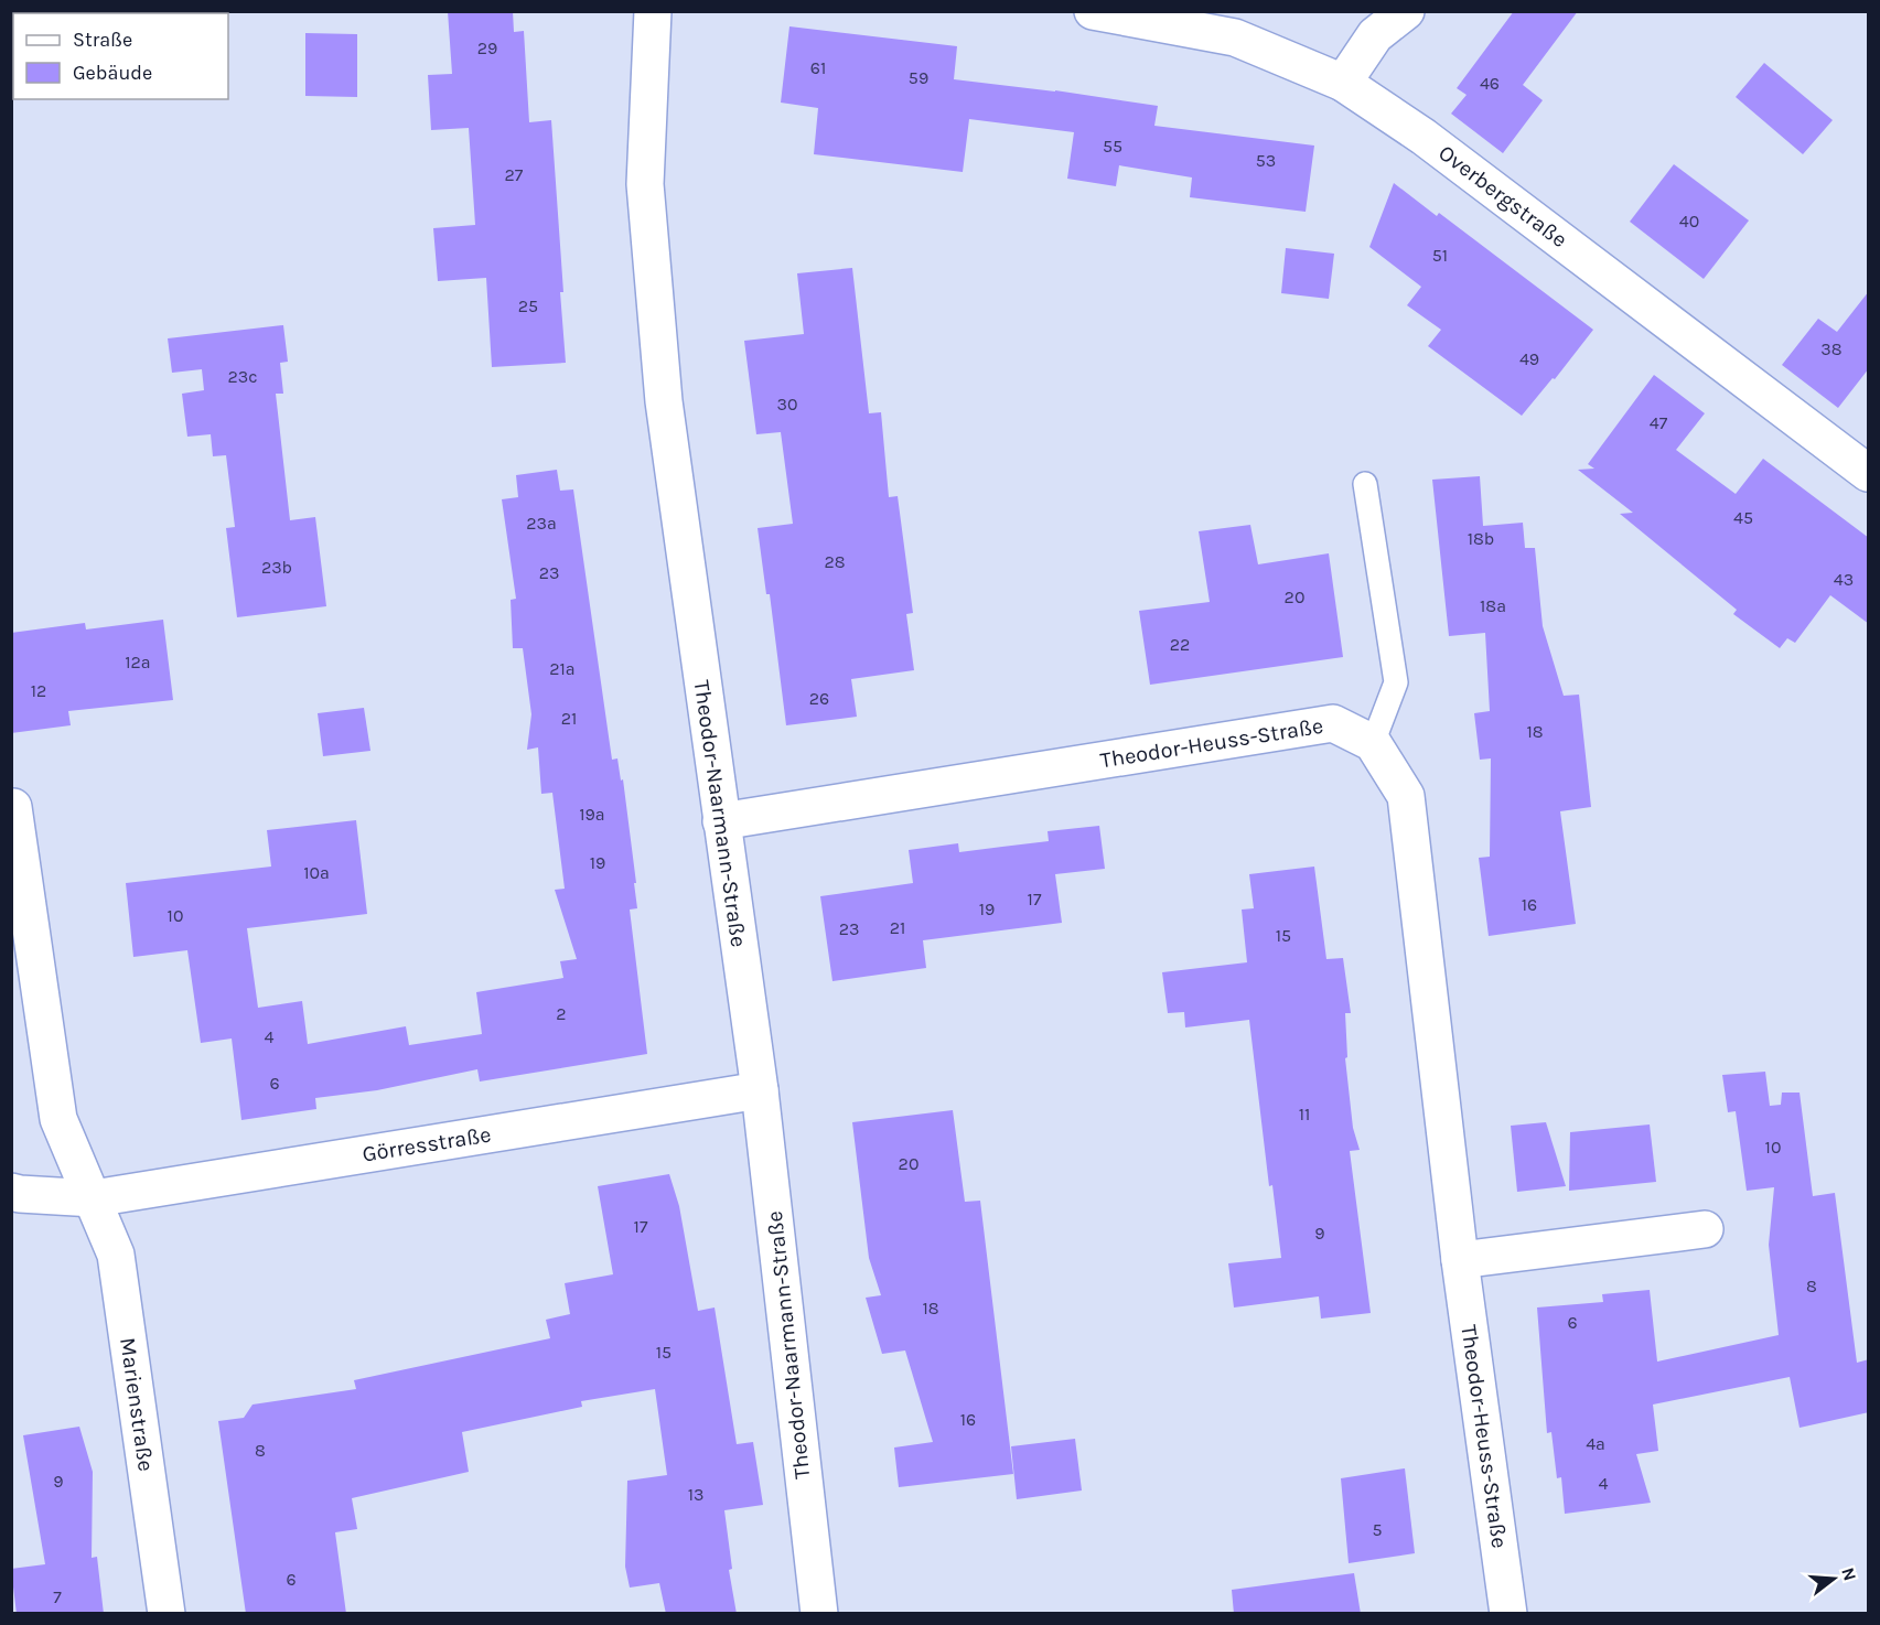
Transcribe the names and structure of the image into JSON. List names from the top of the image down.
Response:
{
  "streets": {
    "street": [
      "Overbergstraße",
      "Theodor-Heuss-Straße",
      "Theodor-Naarmann-Straße",
      "Görresstraße",
      "Marienstraße"
    ]
  },
  "crossings": [
    ["Theodor-Heuss-Straße", "Theodor-Naarmann-Straße"],
    ["Theodor-Naarmann-Straße", "Görresstraße"],
    ["Görresstraße", "Marienstraße"]
  ],
  "house_numbers": [
    "29",
    "61",
    "59",
    "46",
    "55",
    "53",
    "27",
    "40",
    "51",
    "25",
    "38",
    "49",
    "23c",
    "30",
    "47",
    "45",
    "23a",
    "18b",
    "28",
    "23b",
    "23",
    "43",
    "20",
    "18a",
    "22",
    "12a",
    "21a",
    "12",
    "26",
    "21",
    "18",
    "19a",
    "19",
    "10a",
    "17",
    "16",
    "19",
    "10",
    "21",
    "23",
    "15",
    "2",
    "4",
    "6",
    "11",
    "10",
    "20",
    "17",
    "9",
    "8",
    "18",
    "6",
    "15",
    "16",
    "4a",
    "8",
    "9",
    "4",
    "13",
    "5",
    "6",
    "7"
  ],
  "legend": ["Straße", "Gebäude"],
  "north": "right"
}
